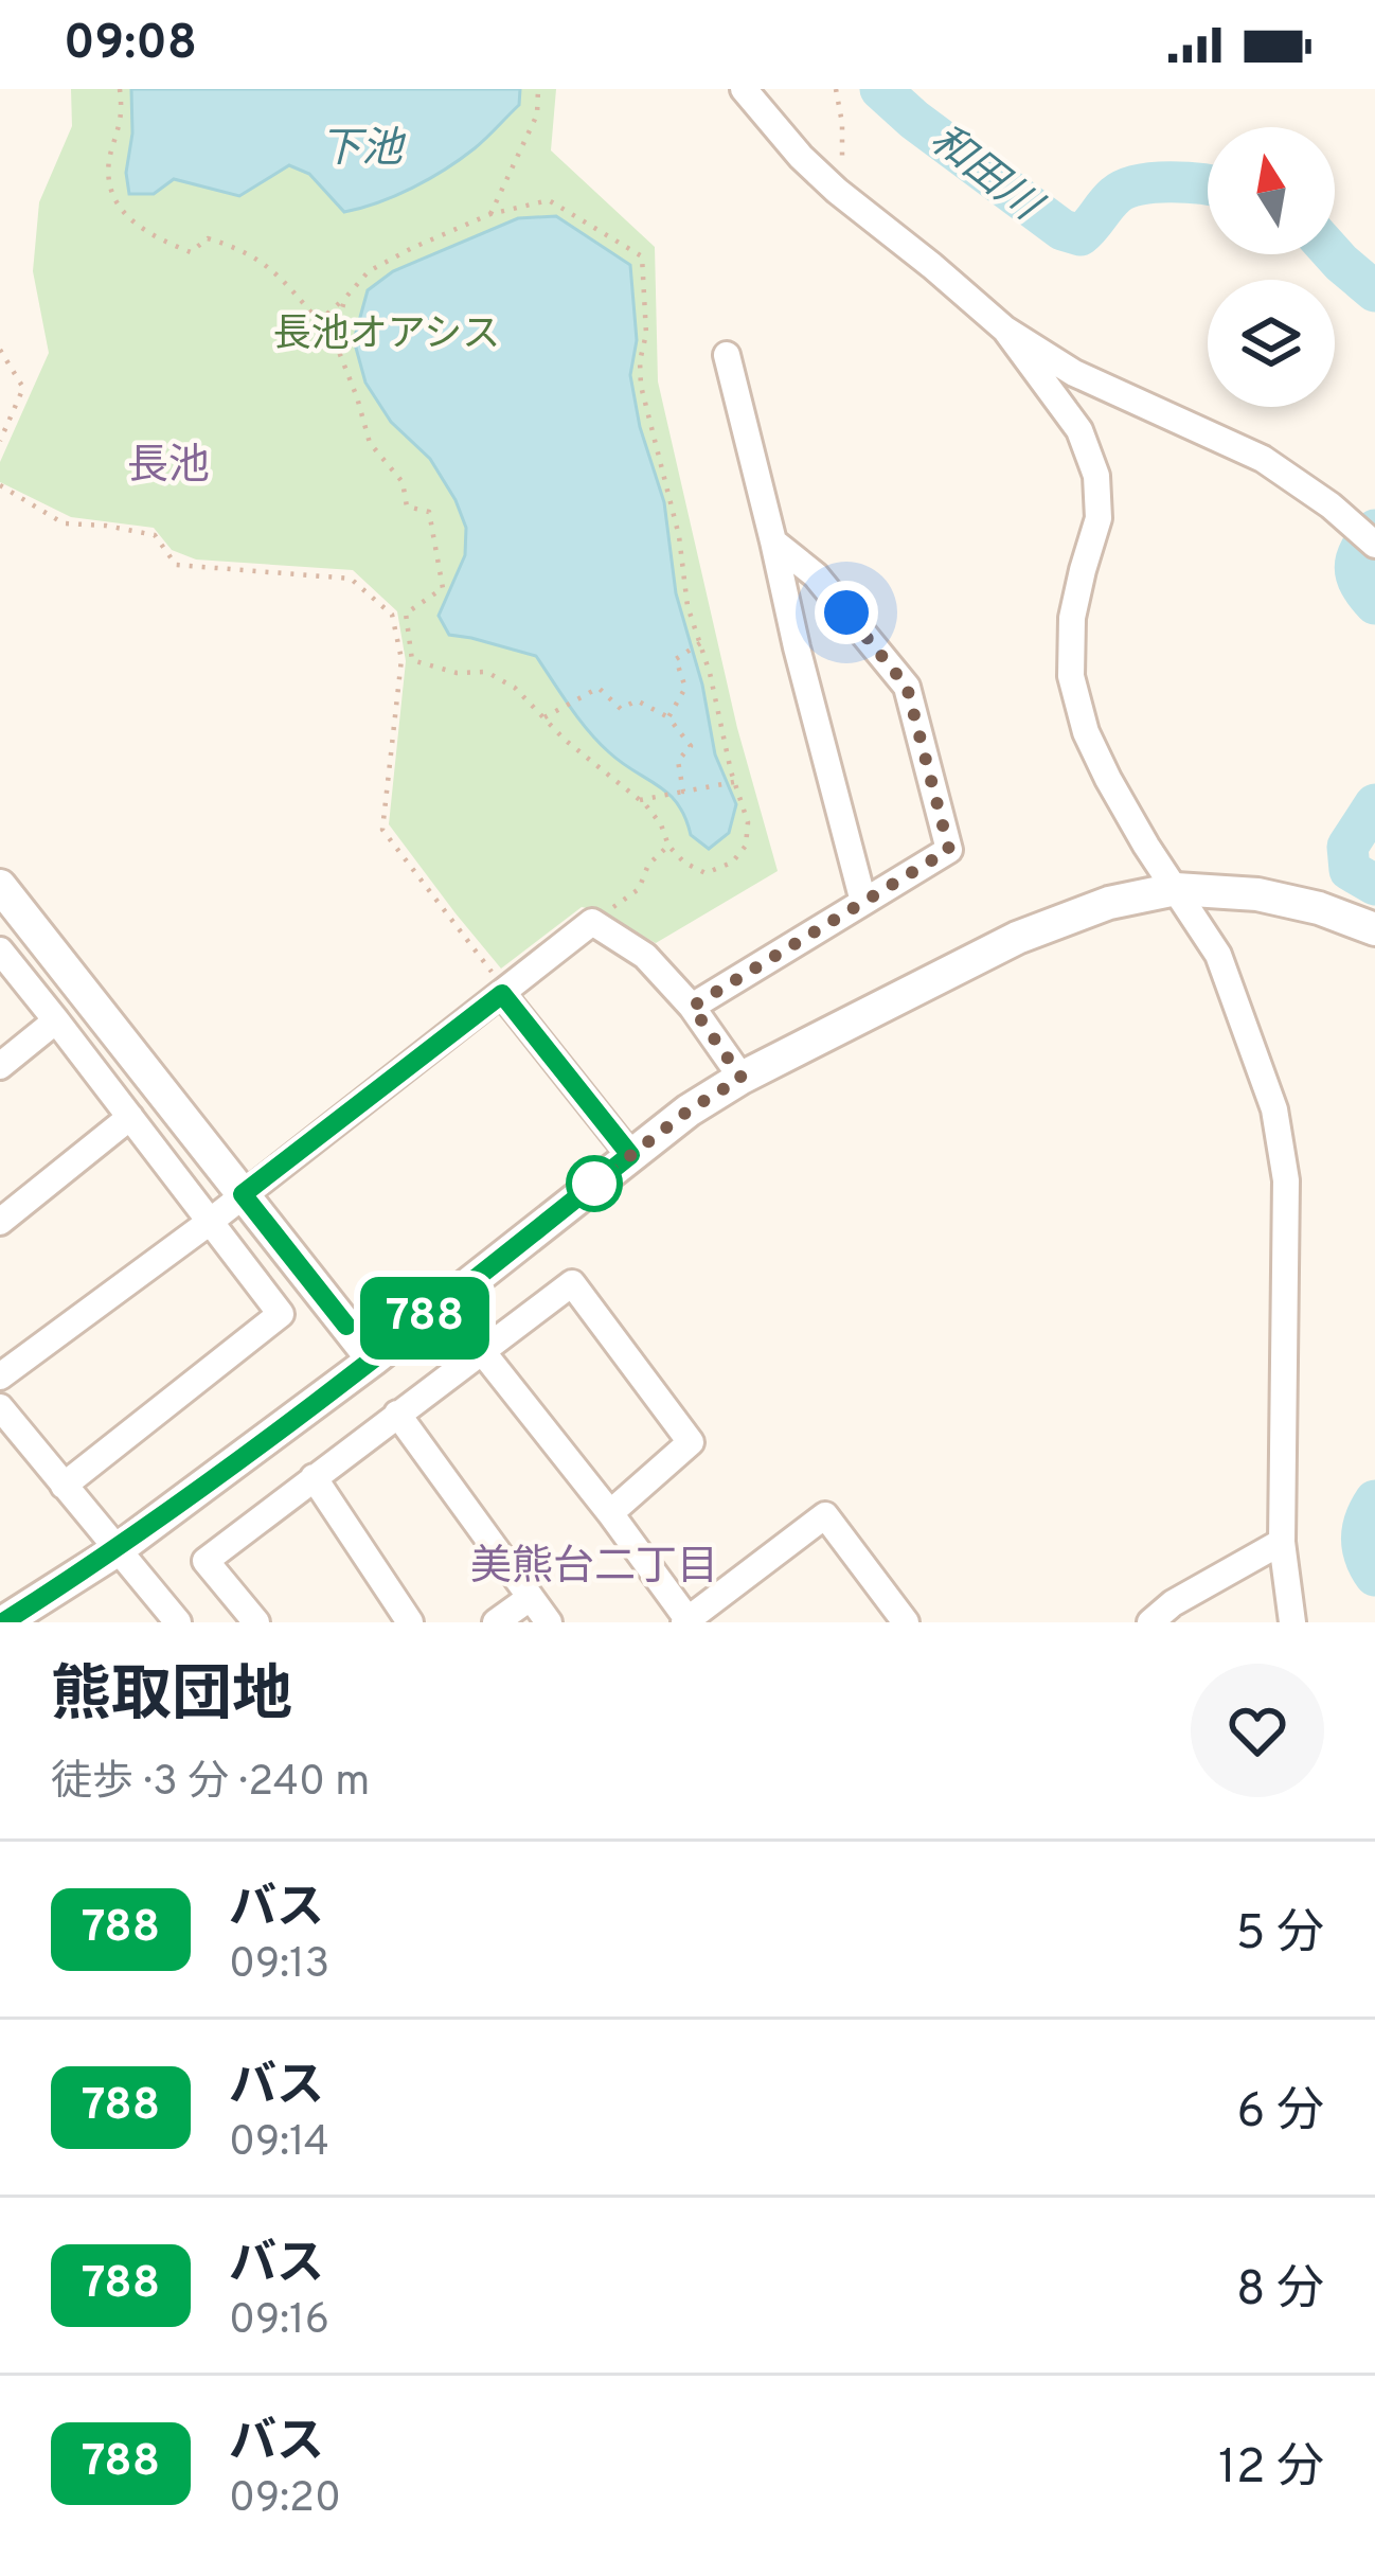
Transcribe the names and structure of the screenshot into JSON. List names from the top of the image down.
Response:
{
  "districts": ["長池", "美熊台二丁目"],
  "water": ["下池", "和田川"],
  "parks": ["長池オアシス"],
  "lines": ["bus line 788"],
  "north": "top",
  "page": {
    "status": "09:08",
    "on_map": "788",
    "heading": ["熊取団地", "徒歩 · 3 分 · 240 m"],
    "list": [
      {
        "mark": "788",
        "name": "バス",
        "note": "09:13",
        "value": "5 分"
      },
      {
        "mark": "788",
        "name": "バス",
        "note": "09:14",
        "value": "6 分"
      },
      {
        "mark": "788",
        "name": "バス",
        "note": "09:16",
        "value": "8 分"
      },
      {
        "mark": "788",
        "name": "バス",
        "note": "09:20",
        "value": "12 分"
      }
    ]
  }
}
